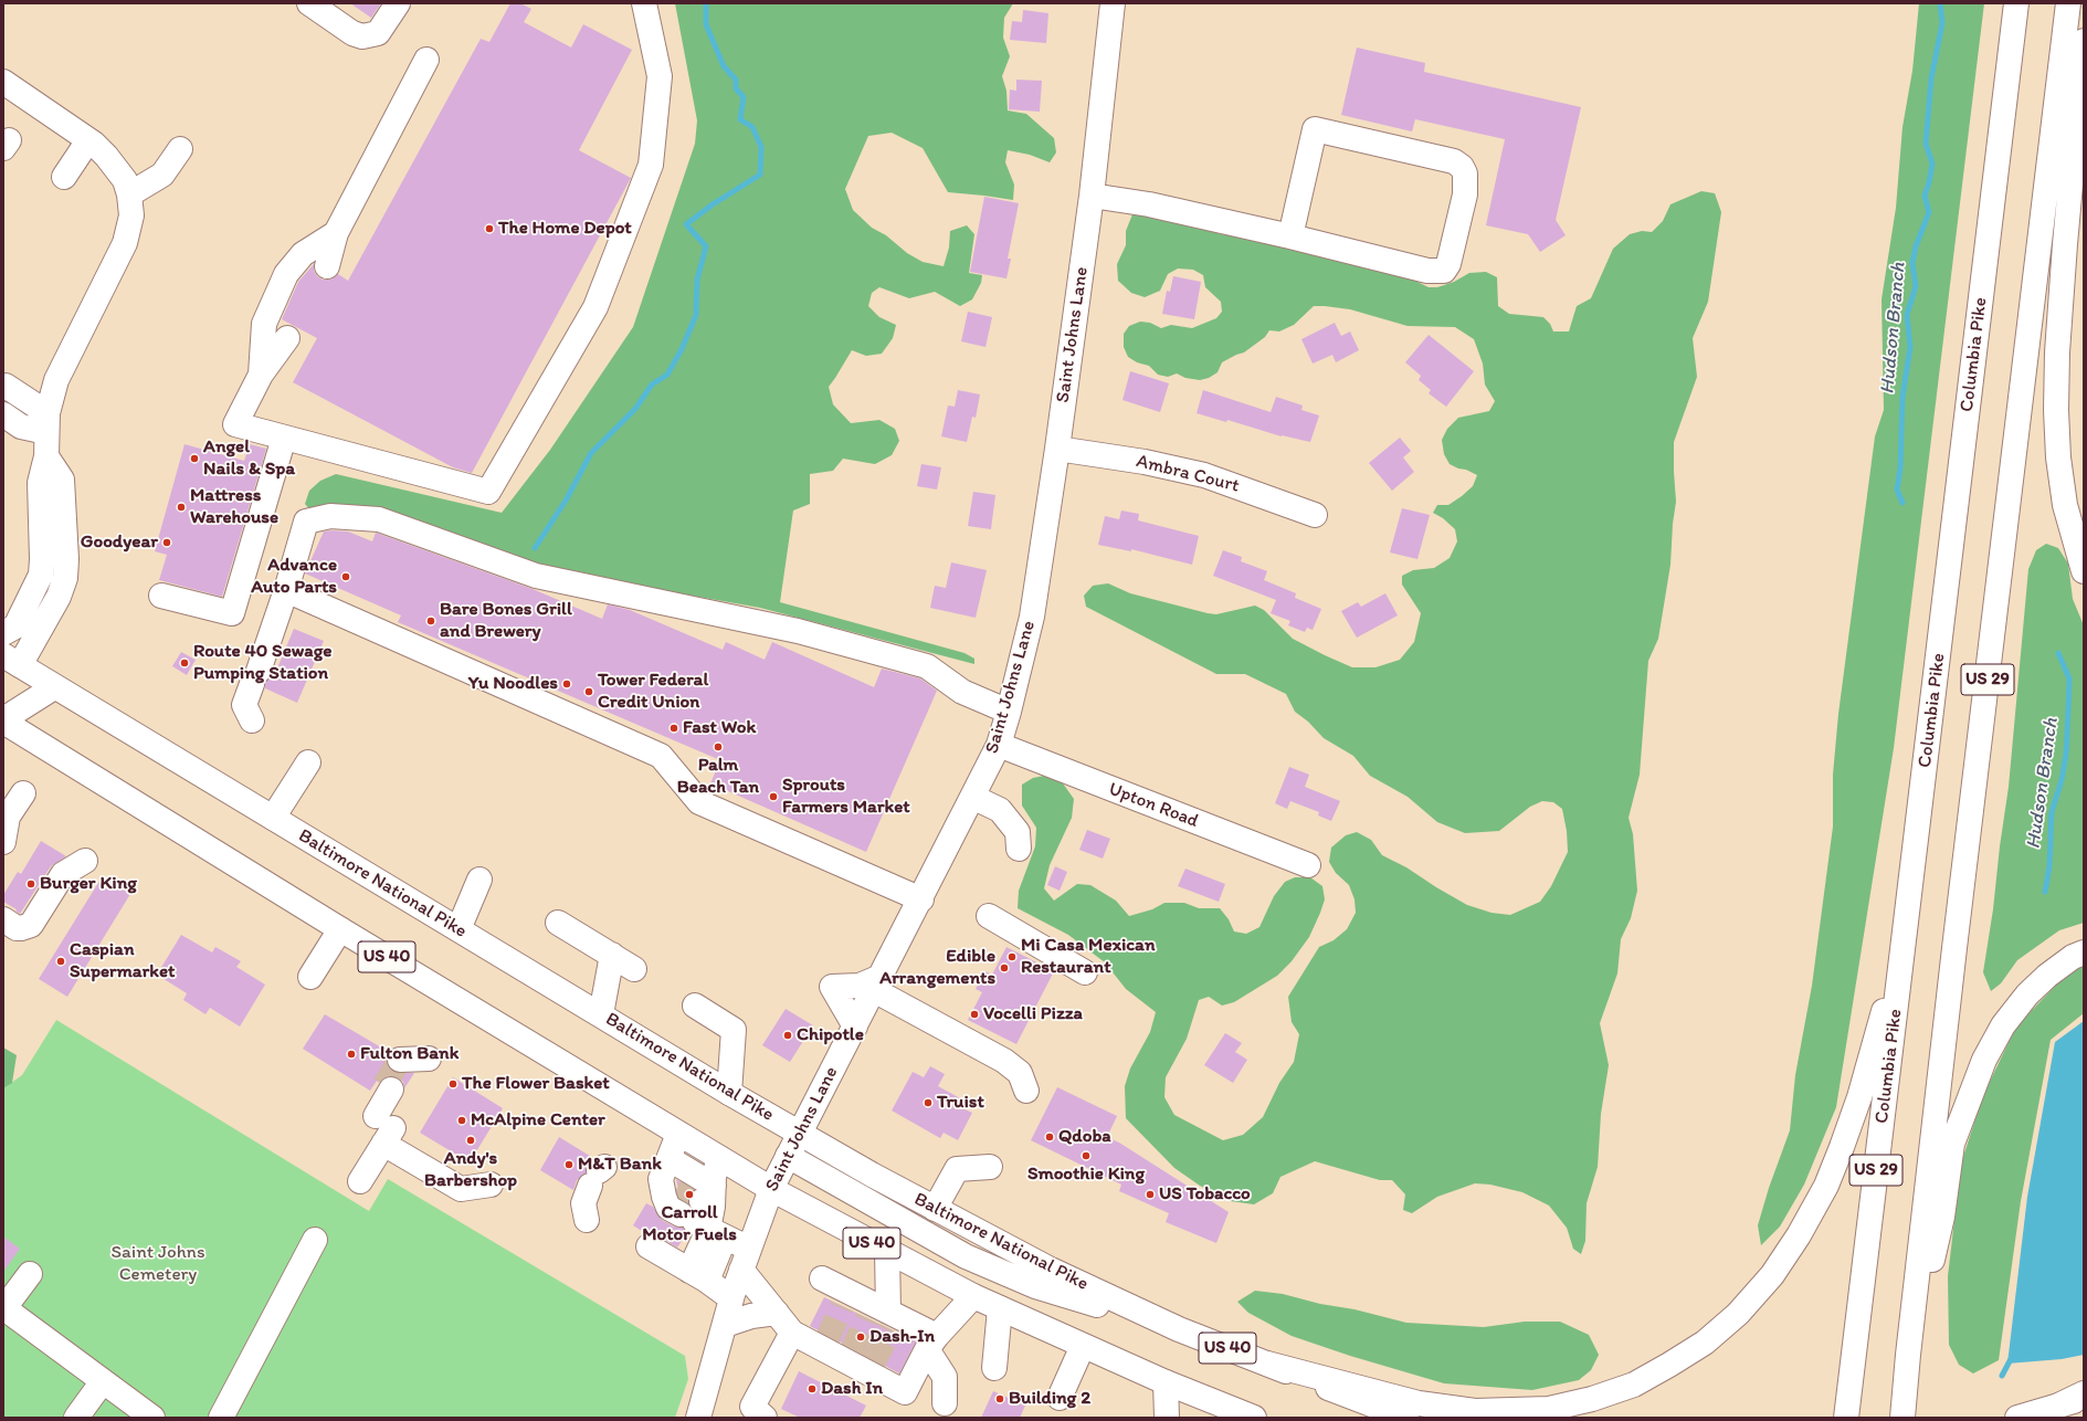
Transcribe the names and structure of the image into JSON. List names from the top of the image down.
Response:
{
  "streets": {
    "main road": [
      "Saint Johns Lane",
      "Columbia Pike",
      "Ambra Court",
      "US 29",
      "Upton Road",
      "Baltimore National Pike",
      "US 40"
    ]
  },
  "crossings": [
    ["Saint Johns Lane", "Ambra Court"],
    ["Saint Johns Lane", "Upton Road"],
    ["Saint Johns Lane", "Baltimore National Pike"],
    ["Saint Johns Lane", "US 40"]
  ],
  "water": ["Hudson Branch"],
  "parks": ["Saint Johns Cemetery"],
  "places": [
    "The Home Depot",
    "Angel Nails & Spa",
    "Mattress Warehouse",
    "Goodyear",
    "Advance Auto Parts",
    "Bare Bones Grill and Brewery",
    "Route 40 Sewage Pumping Station",
    "Yu Noodles",
    "Tower Federal Credit Union",
    "Fast Wok",
    "Palm Beach Tan",
    "Sprouts Farmers Market",
    "Burger King",
    "Mi Casa Mexican Restaurant",
    "Caspian Supermarket",
    "Edible Arrangements",
    "Vocelli Pizza",
    "Chipotle",
    "Fulton Bank",
    "The Flower Basket",
    "Truist",
    "McAlpine Center",
    "Qdoba",
    "Andy's Barbershop",
    "Smoothie King",
    "M&T Bank",
    "Carroll Motor Fuels",
    "US Tobacco",
    "Dash-In",
    "Dash In",
    "Building 2"
  ]
}
